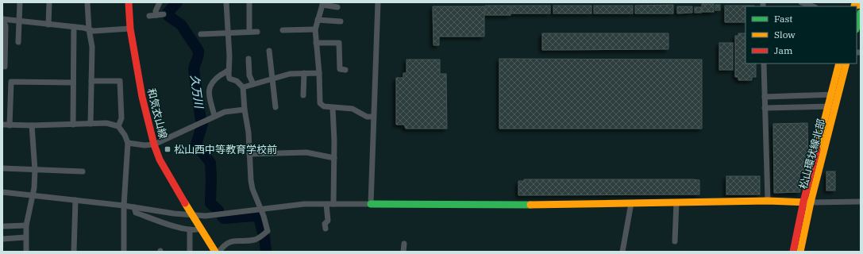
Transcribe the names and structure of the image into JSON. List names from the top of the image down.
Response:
{
  "streets": {
    "street": ["和気衣山線", "松山環状線北部"]
  },
  "water": ["久万川"],
  "places": {
    "transit": ["松山西中等教育学校前"]
  },
  "legend": ["Fast", "Slow", "Jam"]
}
